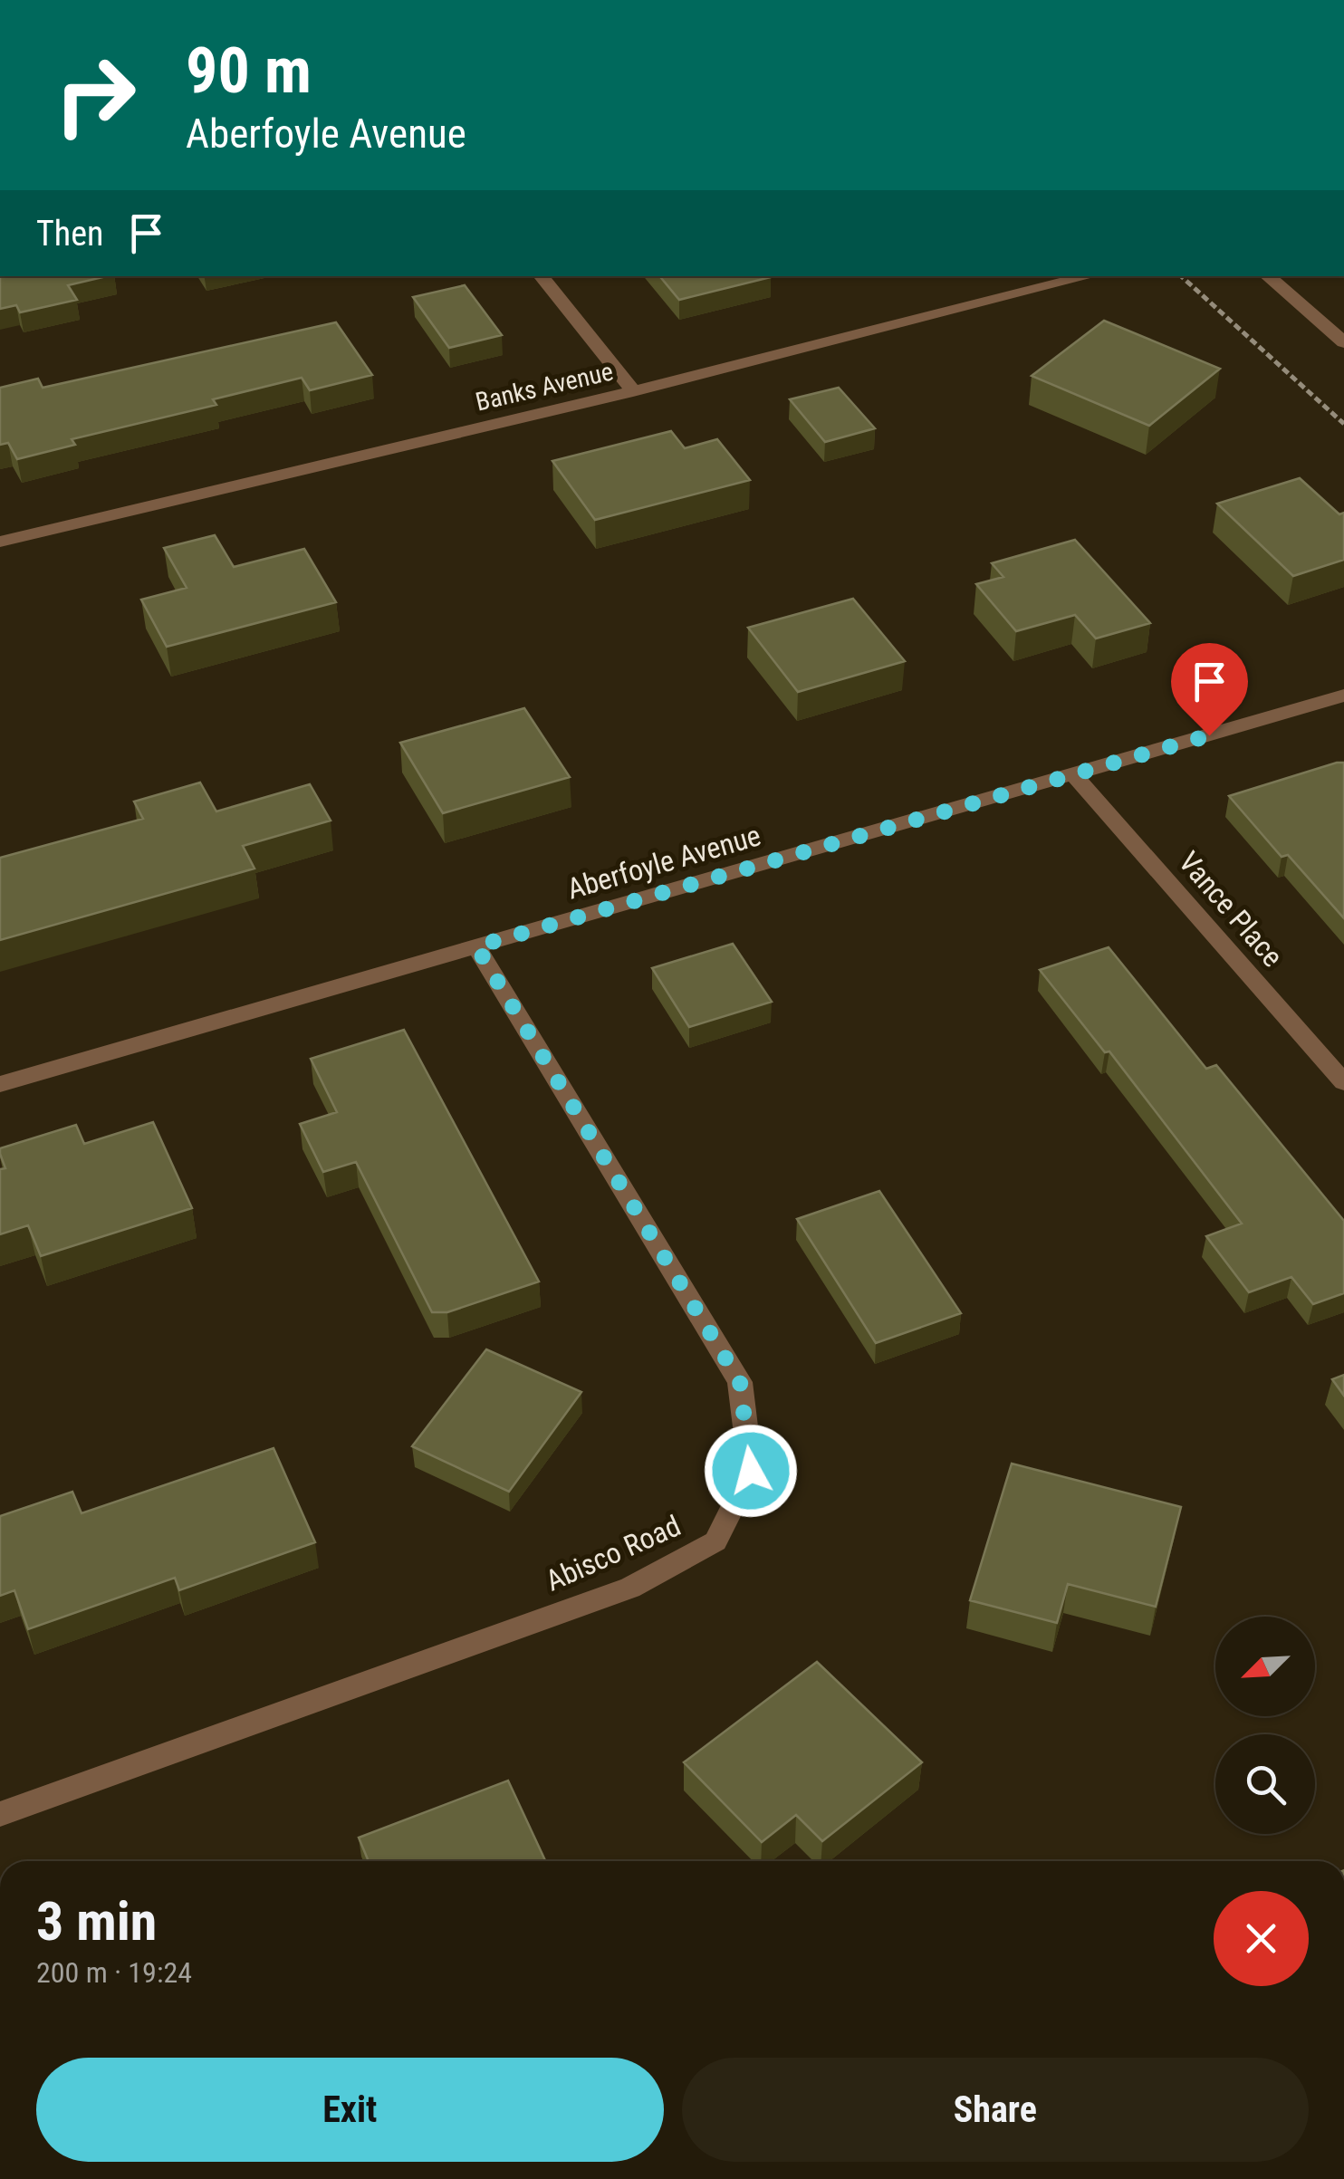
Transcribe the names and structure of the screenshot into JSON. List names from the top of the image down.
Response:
{
  "streets": {
    "street": [
      "Banks Avenue",
      "Aberfoyle Avenue",
      "Vance Place",
      "Abisco Road"
    ]
  },
  "crossings": [
    ["Aberfoyle Avenue", "Vance Place"],
    ["Aberfoyle Avenue", "Abisco Road"]
  ],
  "north": "bottom left",
  "page": {
    "turn": ["90 m", "Aberfoyle Avenue"],
    "then": "Then",
    "heading": ["3 min", "200 m · 19:24"],
    "buttons": ["Exit", "Share"]
  }
}
